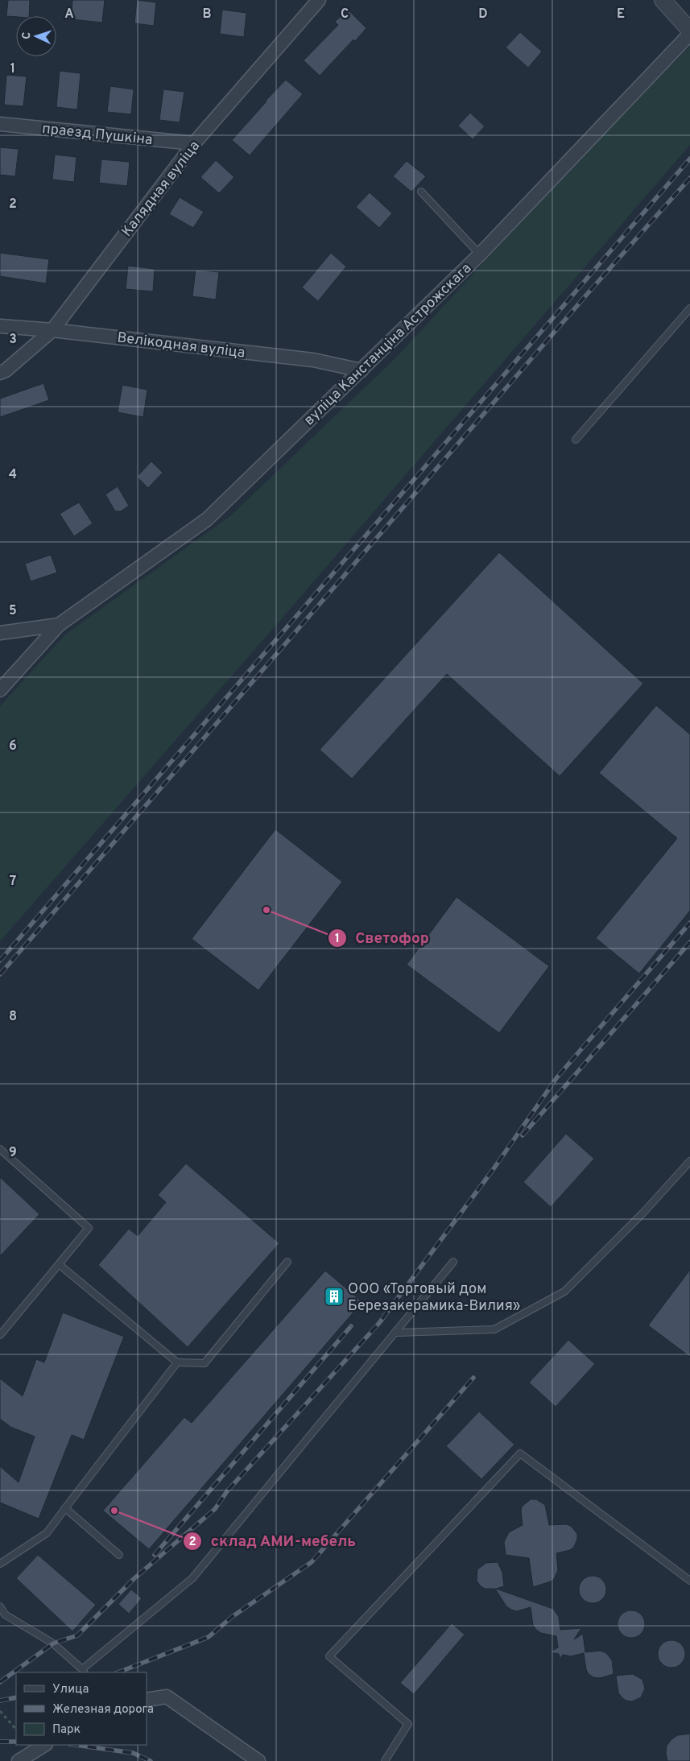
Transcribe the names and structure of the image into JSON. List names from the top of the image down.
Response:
{
  "streets": {
    "street": [
      "праезд Пушкіна",
      "Калядная вуліца",
      "вуліца Канстанціна Астрожскага",
      "Велікодная вуліца"
    ]
  },
  "crossings": [
    ["праезд Пушкіна", "Калядная вуліца"],
    ["Калядная вуліца", "Велікодная вуліца"],
    ["вуліца Канстанціна Астрожскага", "Велікодная вуліца"]
  ],
  "places": {
    "other": ["Светофор", "склад АМИ-мебель"],
    "building": ["ООО «Торговый дом Березакерамика-Вилия»"]
  },
  "legend": ["Улица", "Железная дорога", "Парк"],
  "north": "left",
  "grid": {
    "columns": [
      "A",
      "B",
      "C",
      "D",
      "E"
    ],
    "rows": [
      "1",
      "2",
      "3",
      "4",
      "5",
      "6",
      "7",
      "8",
      "9"
    ]
  }
}
